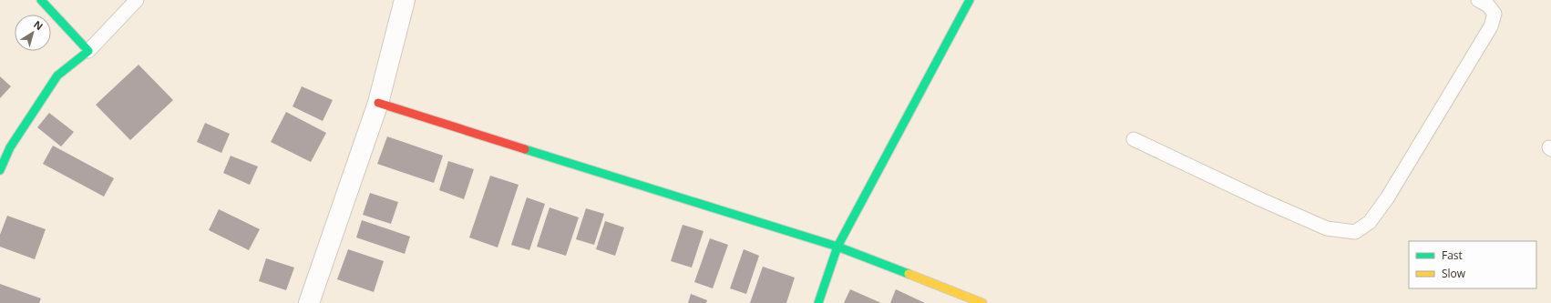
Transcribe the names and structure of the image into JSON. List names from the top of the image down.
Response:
{
  "legend": ["Fast", "Slow"],
  "north": "top right"
}
